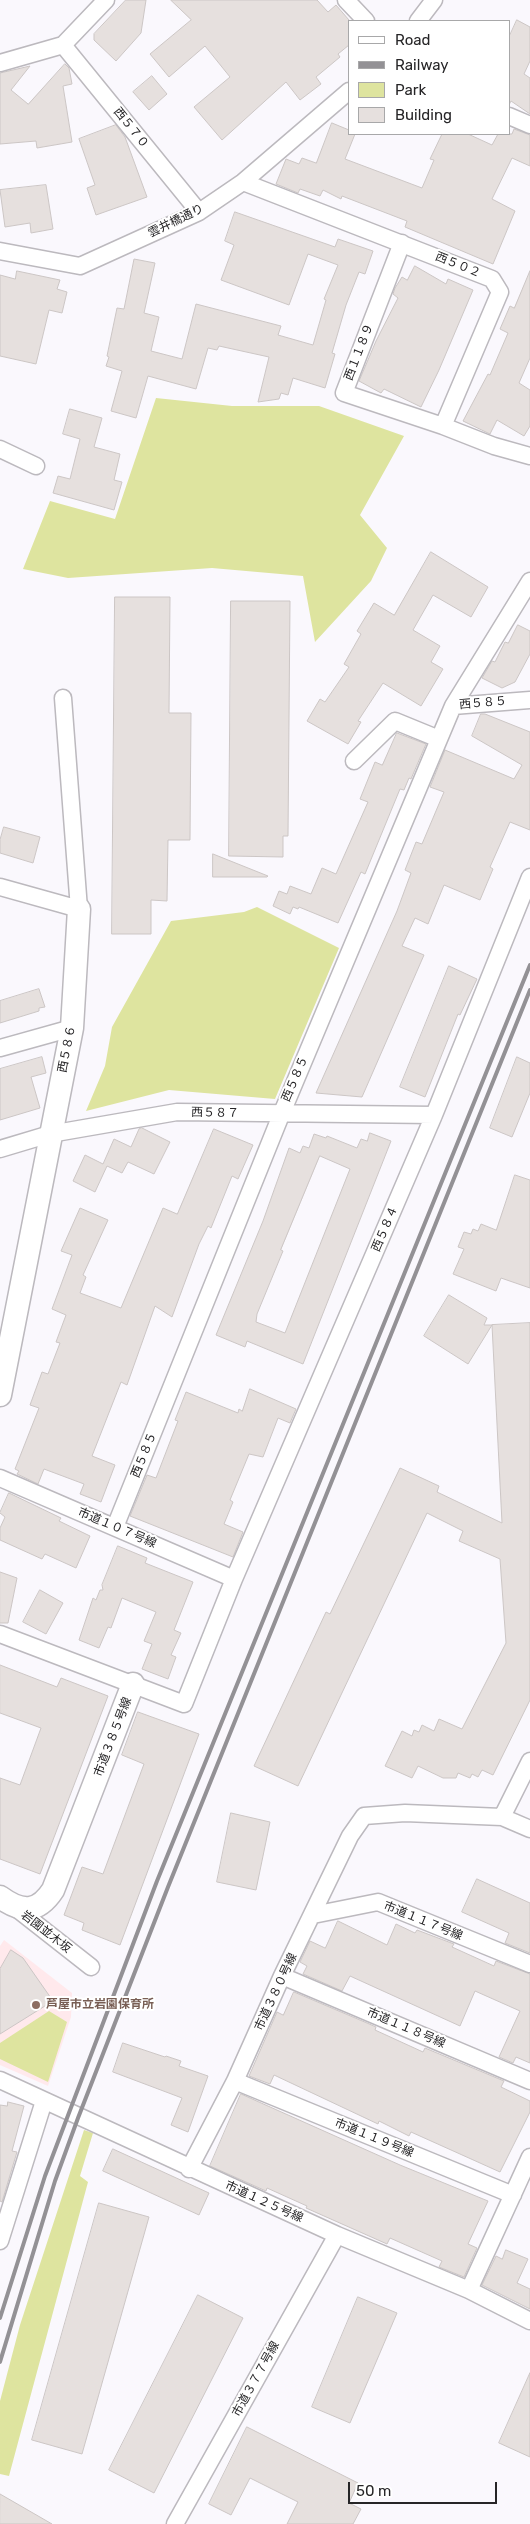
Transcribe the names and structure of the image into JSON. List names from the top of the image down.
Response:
{
  "streets": {
    "street": [
      "西５７０",
      "雲井橋通り",
      "西５０２",
      "西１１８９",
      "西５８５",
      "西５８６",
      "西５８７",
      "西５８４",
      "市道１０７号線",
      "市道３８５号線",
      "市道１１７号線",
      "岩園並木坂",
      "市道３８０号線",
      "市道１１８号線",
      "市道１１９号線",
      "市道１２５号線",
      "市道３７７号線"
    ]
  },
  "crossings": [
    ["西５７０", "雲井橋通り"],
    ["雲井橋通り", "西５０２"],
    ["西５０２", "西１１８９"],
    ["西５８５", "西５８７"],
    ["西５８５", "市道１０７号線"],
    ["西５８６", "西５８７"],
    ["西５８７", "西５８４"],
    ["西５８４", "市道１０７号線"],
    ["西５８４", "市道３８５号線"],
    ["市道１０７号線", "市道３８５号線"],
    ["市道３８５号線", "岩園並木坂"],
    ["市道１１７号線", "市道３８０号線"],
    ["市道３８０号線", "市道１１８号線"],
    ["市道３８０号線", "市道１１９号線"],
    ["市道３８０号線", "市道１２５号線"],
    ["市道１２５号線", "市道３７７号線"]
  ],
  "places": ["芦屋市立岩園保育所"],
  "legend": [
    "Road",
    "Railway",
    "Park",
    "Building"
  ],
  "scale_bar": "50 m"
}
